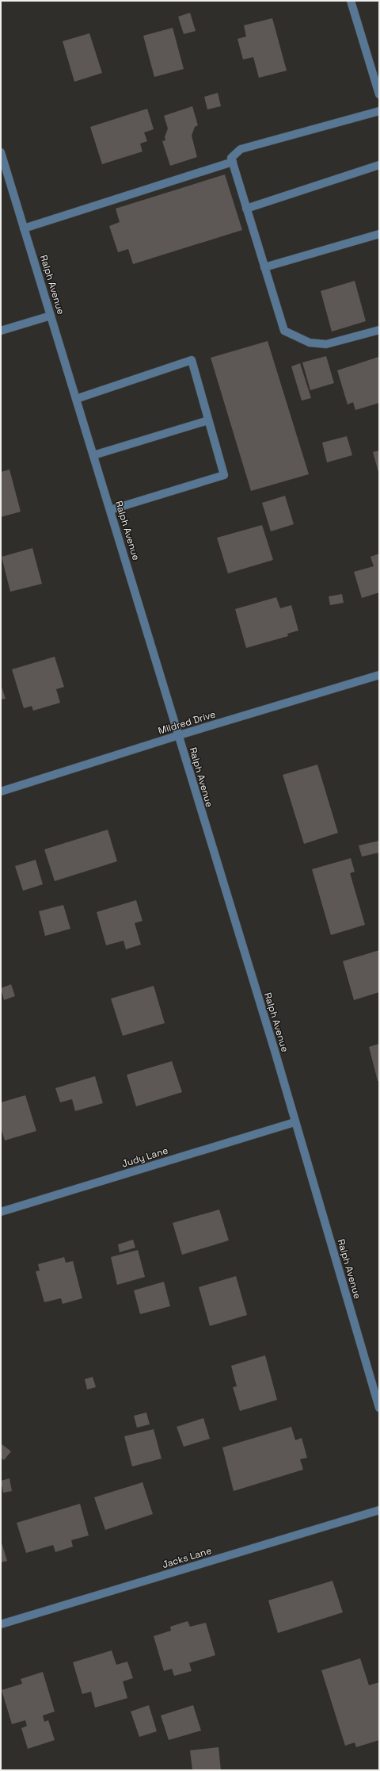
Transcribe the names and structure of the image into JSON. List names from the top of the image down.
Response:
{
  "streets": {
    "street": [
      "Ralph Avenue",
      "Mildred Drive",
      "Judy Lane",
      "Jacks Lane"
    ]
  },
  "crossings": [
    ["Ralph Avenue", "Mildred Drive"],
    ["Ralph Avenue", "Judy Lane"]
  ]
}
